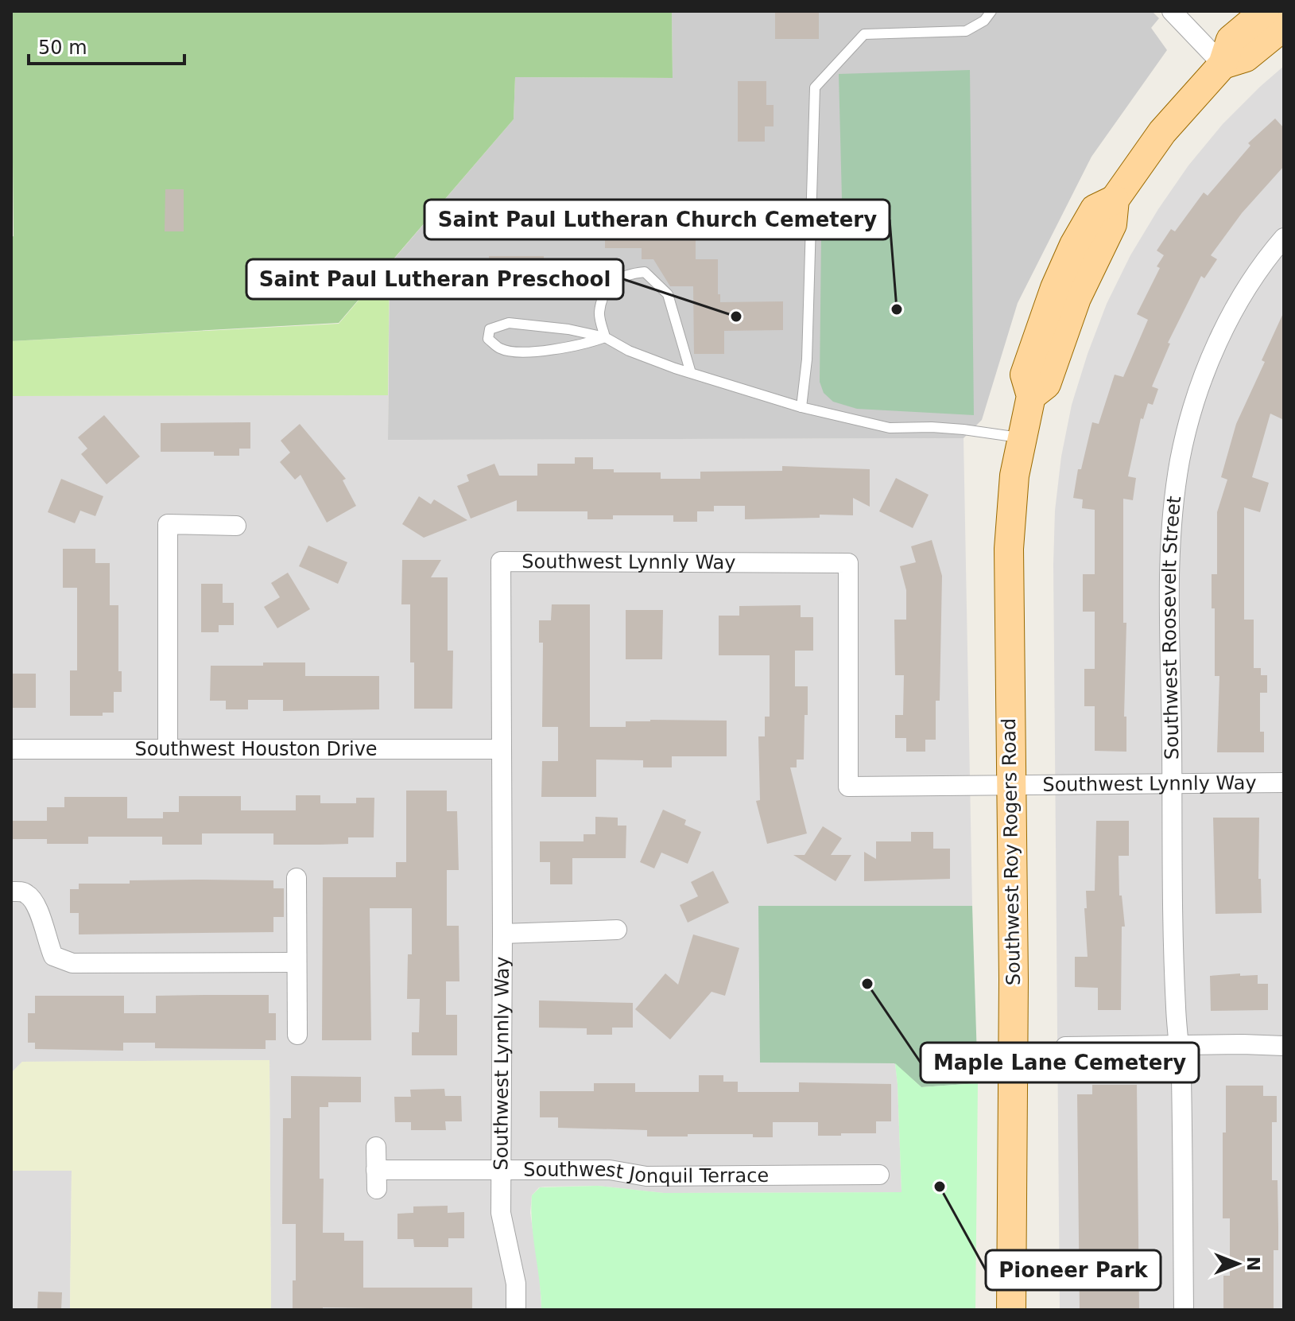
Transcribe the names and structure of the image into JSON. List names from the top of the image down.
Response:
{
  "streets": {
    "main road": ["Southwest Roy Rogers Road"],
    "street": [
      "Southwest Lynnly Way",
      "Southwest Roosevelt Street",
      "Southwest Houston Drive",
      "Southwest Jonquil Terrace"
    ]
  },
  "crossings": [
    ["Southwest Lynnly Way", "Southwest Roosevelt Street"],
    ["Southwest Lynnly Way", "Southwest Houston Drive"],
    ["Southwest Lynnly Way", "Southwest Roy Rogers Road"],
    ["Southwest Lynnly Way", "Southwest Jonquil Terrace"]
  ],
  "places": [
    "Saint Paul Lutheran Church Cemetery",
    "Saint Paul Lutheran Preschool",
    "Maple Lane Cemetery",
    "Pioneer Park"
  ],
  "scale_bar": "50 m",
  "north": "right"
}
